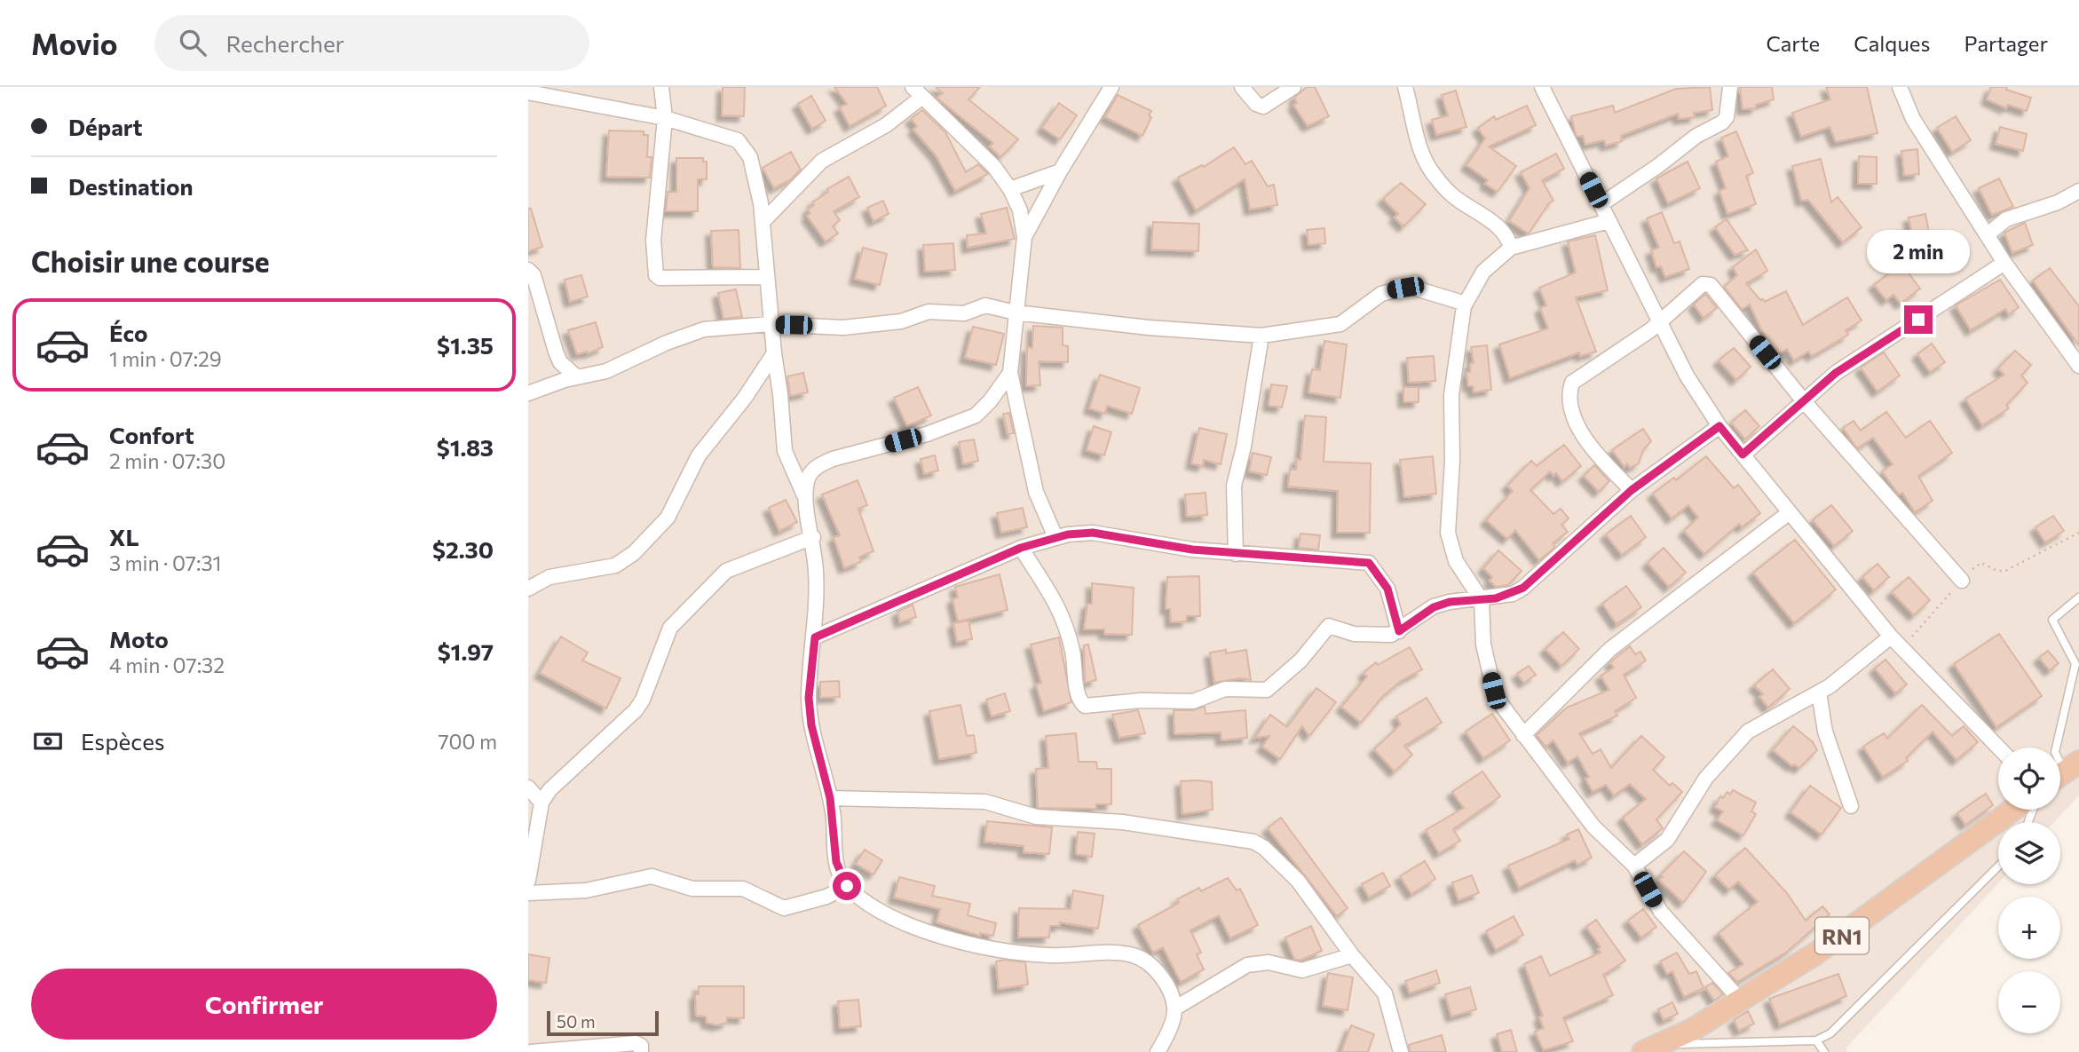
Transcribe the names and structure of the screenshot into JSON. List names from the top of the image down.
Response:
{
  "streets": {
    "highway": ["RN1"]
  },
  "scale_bar": "50 m",
  "page": {
    "header": "Movio",
    "search": "Rechercher",
    "nav": ["Carte", "Calques", "Partager"],
    "banner": ["Départ", "Destination"],
    "heading": "Choisir une course",
    "bubble": "2 min",
    "list": [
      {
        "name": "Éco",
        "note": "1 min · 07:29",
        "value": "$1.35"
      },
      {
        "name": "Confort",
        "note": "2 min · 07:30",
        "value": "$1.83"
      },
      {
        "name": "XL",
        "note": "3 min · 07:31",
        "value": "$2.30"
      },
      {
        "name": "Moto",
        "note": "4 min · 07:32",
        "value": "$1.97"
      }
    ],
    "pay": ["Espèces", "700 m"],
    "map_buttons": ["+", "−"],
    "buttons": "Confirmer",
    "scale": "50 m"
  }
}
